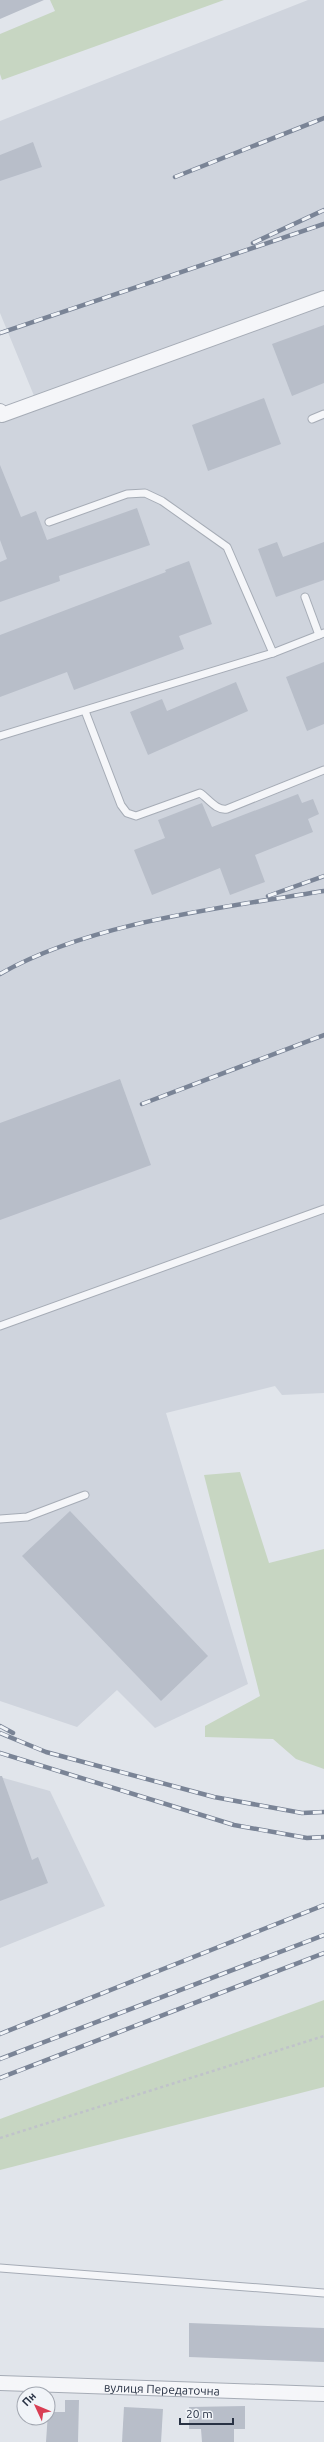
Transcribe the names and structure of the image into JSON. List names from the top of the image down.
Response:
{
  "streets": {
    "street": ["вулиця Передаточна"]
  },
  "scale_bar": "20 m",
  "north": "top left"
}
